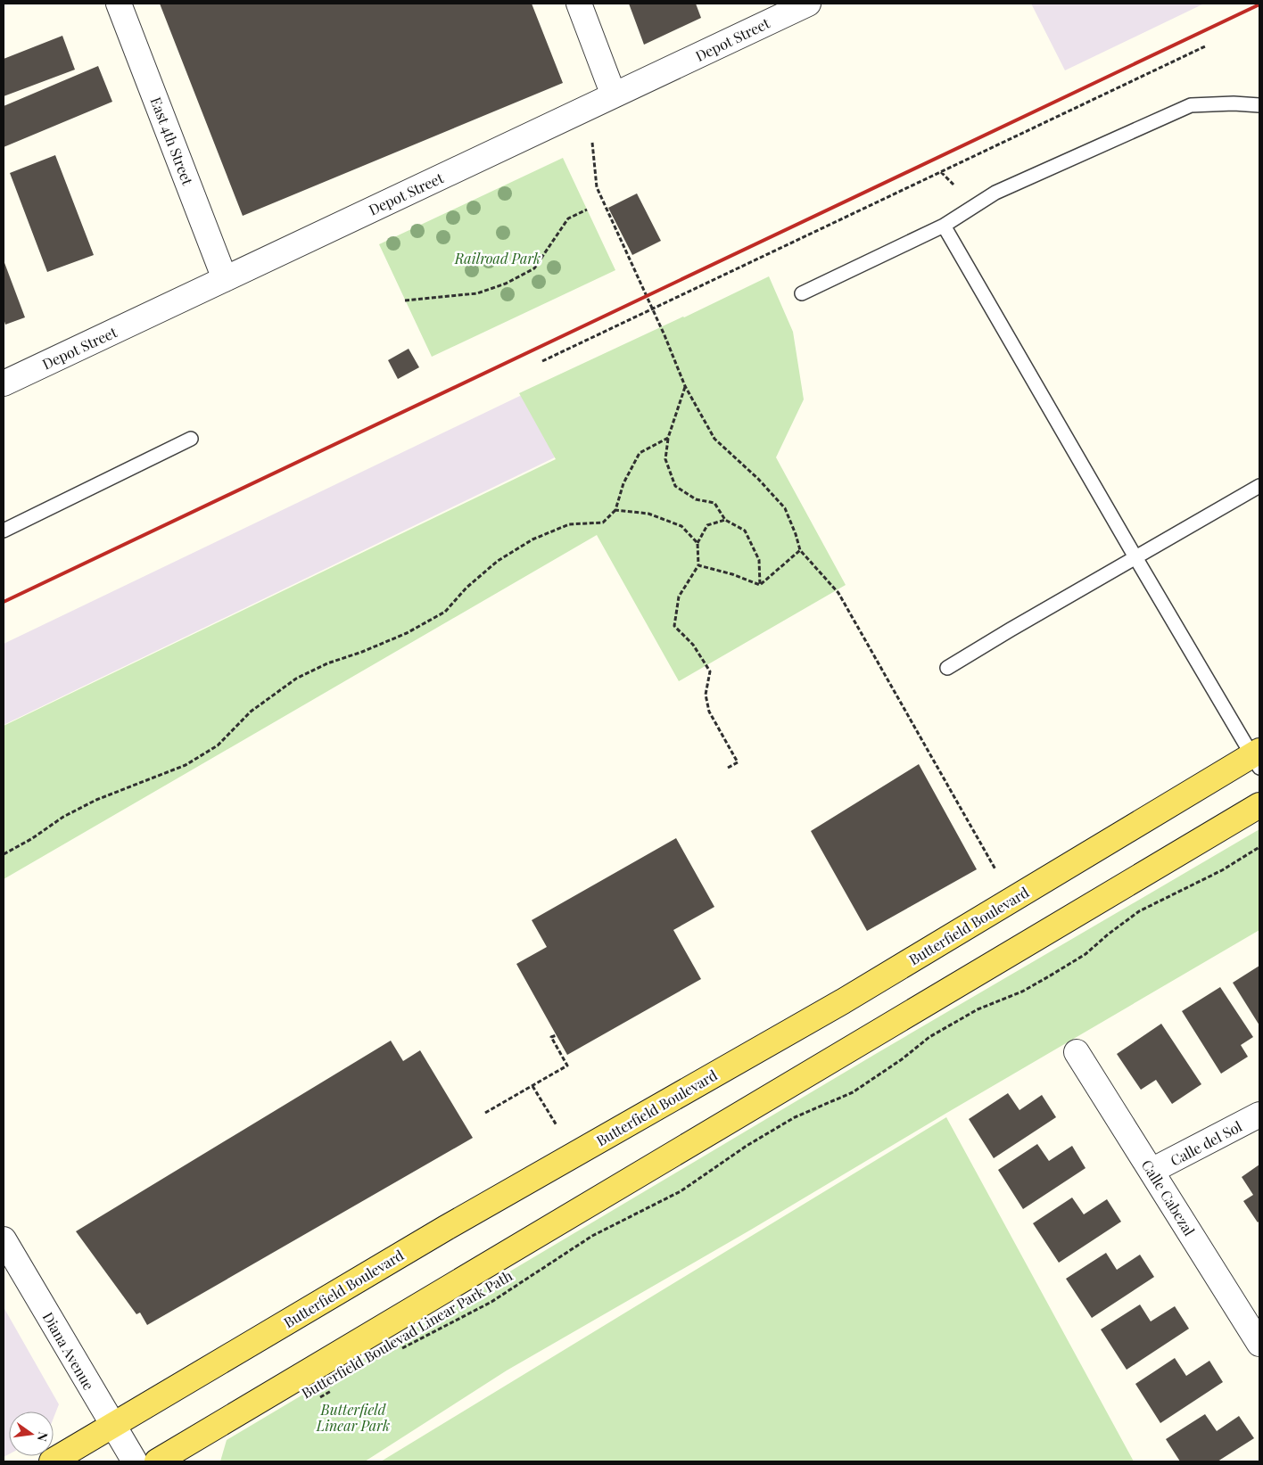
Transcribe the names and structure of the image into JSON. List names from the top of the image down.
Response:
{
  "streets": {
    "main road": ["Butterfield Boulevard"],
    "street": [
      "Depot Street",
      "East 4th Street",
      "Calle del Sol",
      "Calle Cabezal",
      "Diana Avenue"
    ],
    "path": ["Butterfield Boulevad Linear Park Path"]
  },
  "crossings": [
    ["Depot Street", "East 4th Street"],
    ["Butterfield Boulevard", "Diana Avenue"],
    ["Calle del Sol", "Calle Cabezal"]
  ],
  "parks": ["Railroad Park", "Butterfield Linear Park"],
  "north": "right"
}
